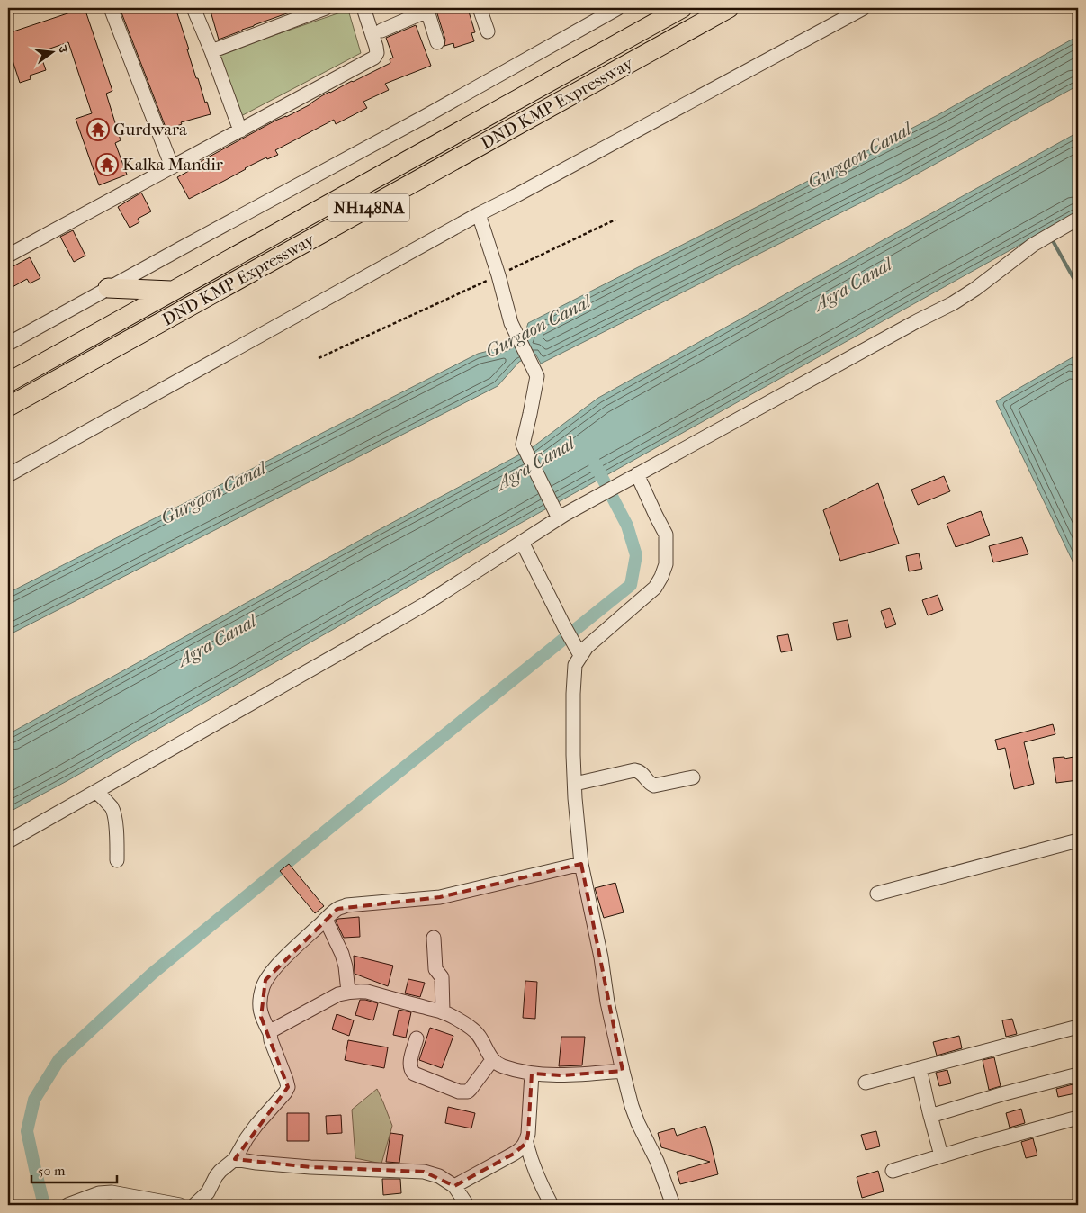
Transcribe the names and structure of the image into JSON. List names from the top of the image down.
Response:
{
  "streets": {
    "highway": ["DND KMP Expressway", "NH148NA"]
  },
  "water": ["Gurgaon Canal", "Agra Canal"],
  "places": {
    "temple": ["Gurdwara", "Kalka Mandir"]
  },
  "scale_bar": "50 m",
  "north": "right"
}
